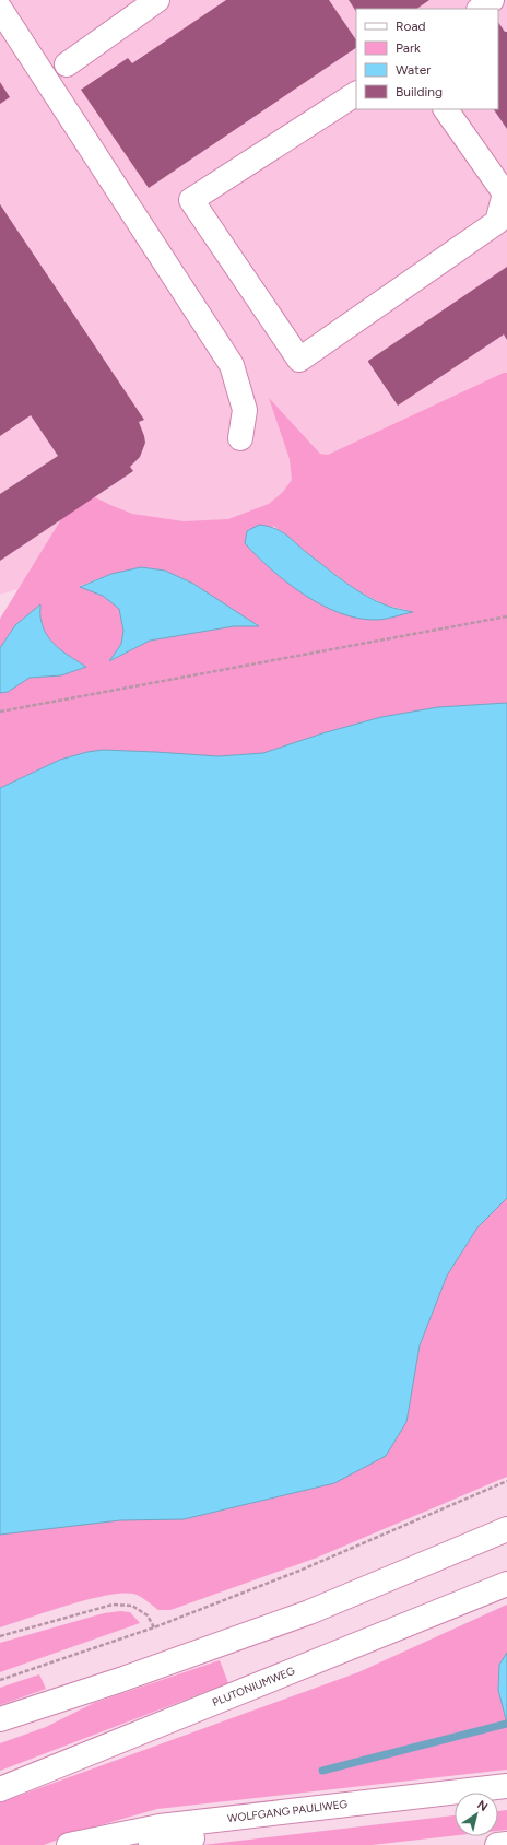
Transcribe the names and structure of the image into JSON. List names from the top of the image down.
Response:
{
  "streets": {
    "main road": ["PLUTONIUMWEG", "WOLFGANG PAULIWEG"]
  },
  "legend": [
    "Road",
    "Park",
    "Water",
    "Building"
  ],
  "north": "top right"
}
